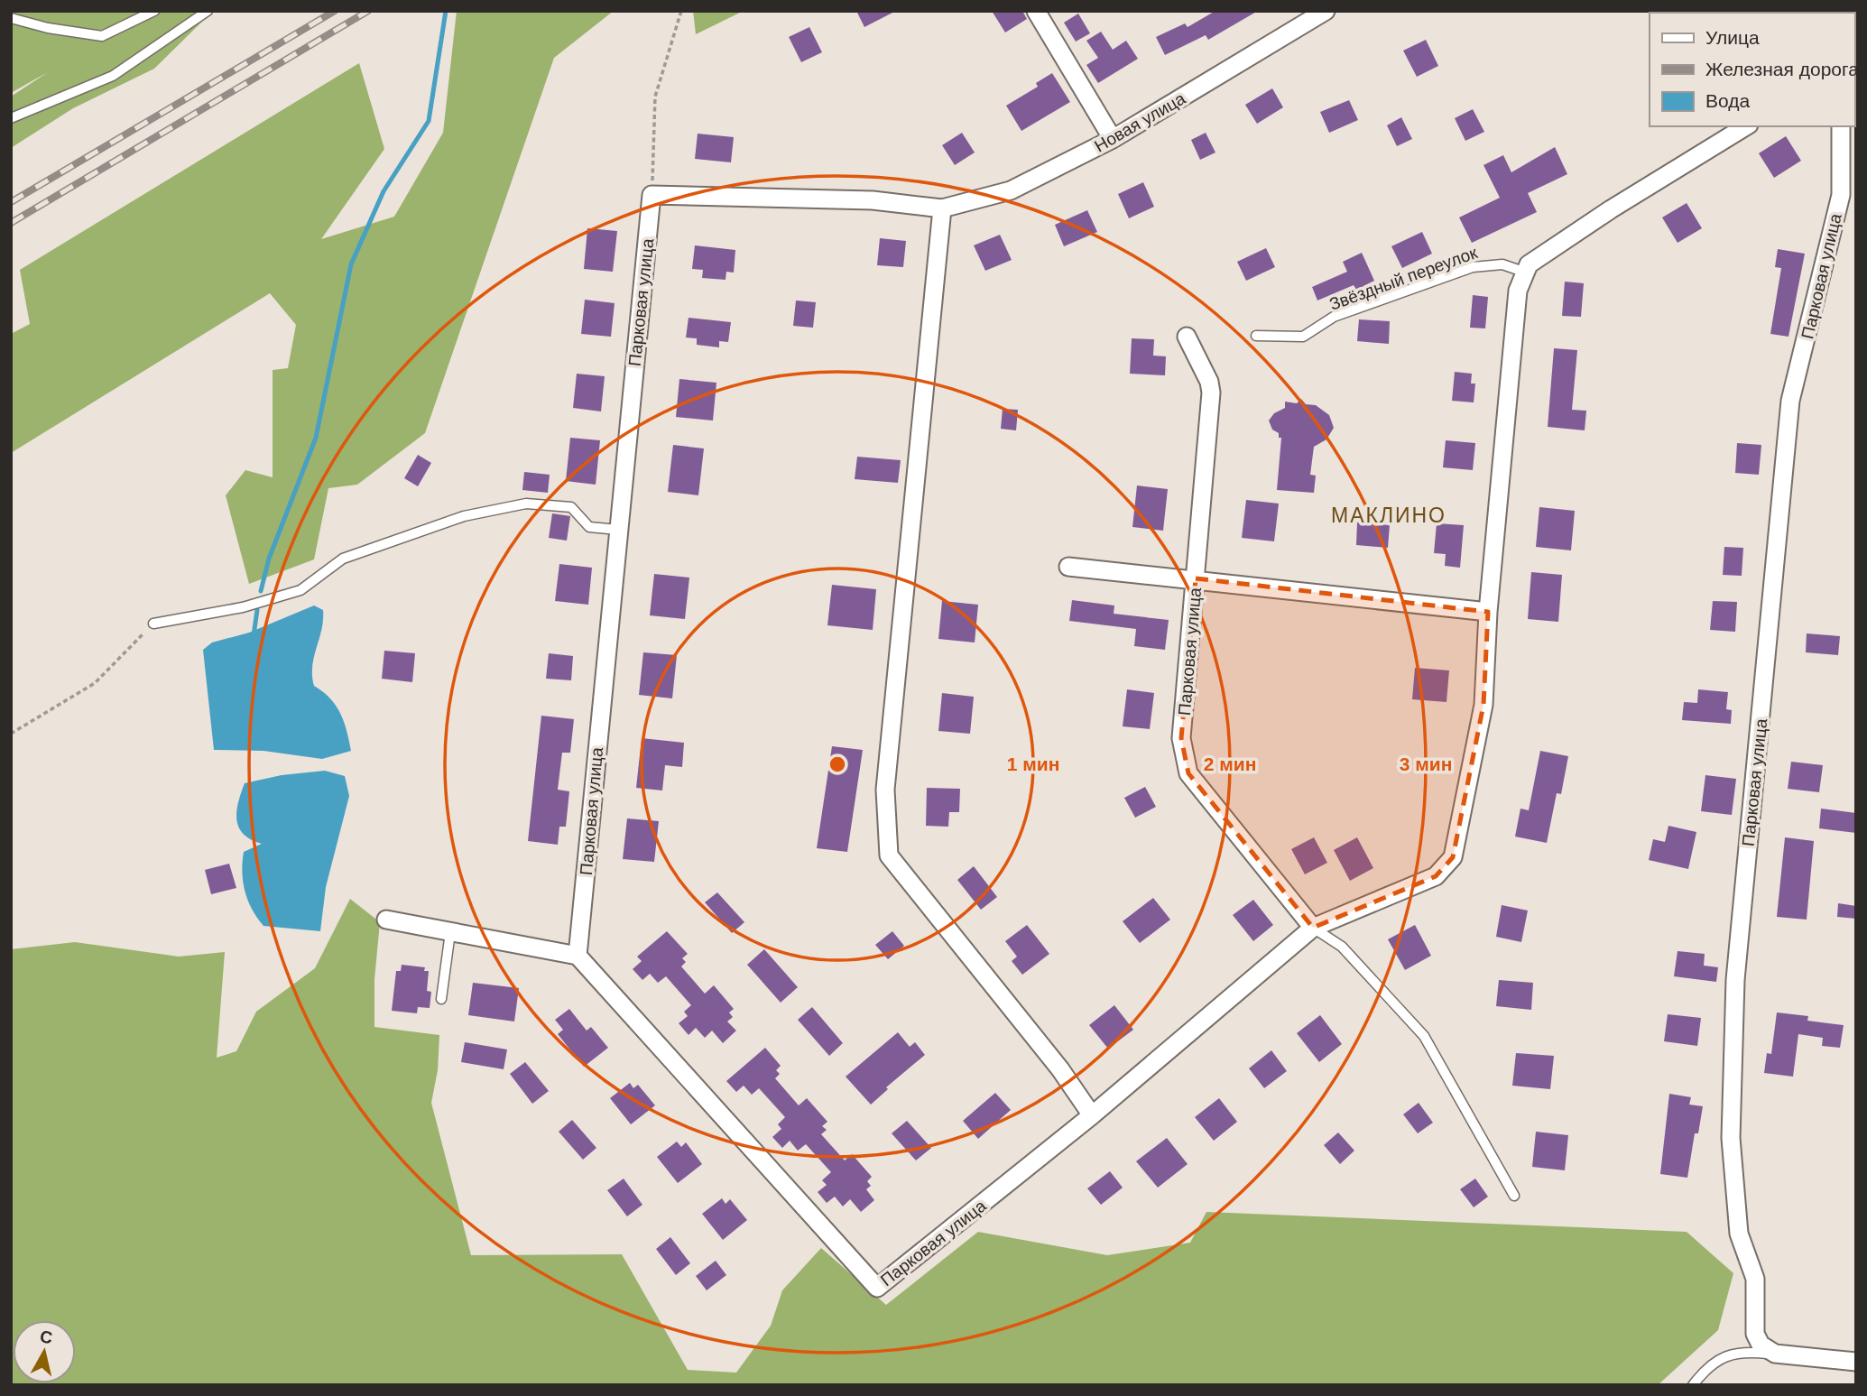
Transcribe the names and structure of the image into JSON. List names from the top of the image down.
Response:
{
  "streets": {
    "street": ["Новая улица", "Парковая улица"],
    "lane": ["Звёздный переулок"]
  },
  "crossings": [
    ["Парковая улица", "Звёздный переулок"]
  ],
  "districts": ["МАКЛИНО"],
  "legend": ["Улица", "Железная дорога", "Вода"],
  "north": "top",
  "rings": ["1 мин", "2 мин", "3 мин"]
}
